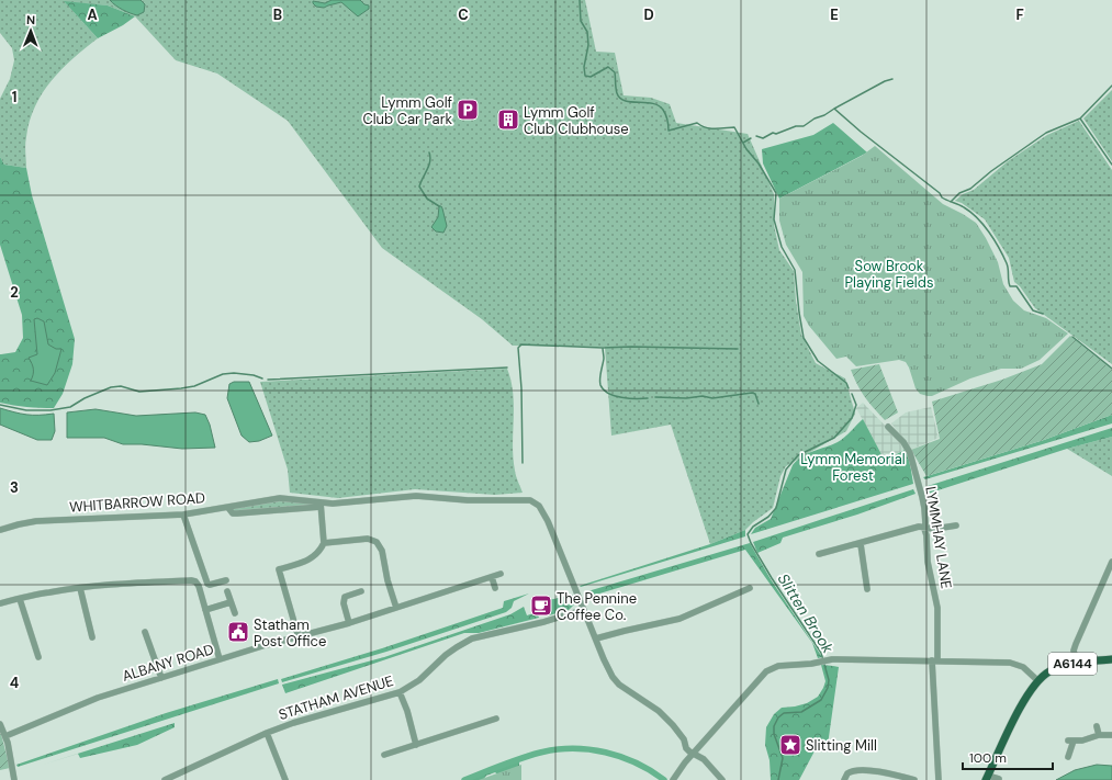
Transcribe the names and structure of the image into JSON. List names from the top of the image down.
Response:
{
  "streets": {
    "main road": ["A6144"],
    "street": [
      "WHITBARROW ROAD",
      "LYMMHAY LANE",
      "ALBANY ROAD",
      "STATHAM AVENUE"
    ]
  },
  "crossings": [
    ["WHITBARROW ROAD", "STATHAM AVENUE"]
  ],
  "water": ["Slitten Brook"],
  "parks": ["Sow Brook Playing Fields", "Lymm Memorial Forest"],
  "places": {
    "parking": ["Lymm Golf Club Car Park"],
    "building": ["Lymm Golf Club Clubhouse"],
    "cafe": ["The Pennine Coffee Co."],
    "public building": ["Statham Post Office"],
    "place": ["Slitting Mill"]
  },
  "scale_bar": "100 m",
  "north": "top",
  "grid": {
    "columns": [
      "A",
      "B",
      "C",
      "D",
      "E",
      "F"
    ],
    "rows": [
      "1",
      "2",
      "3",
      "4"
    ]
  }
}
